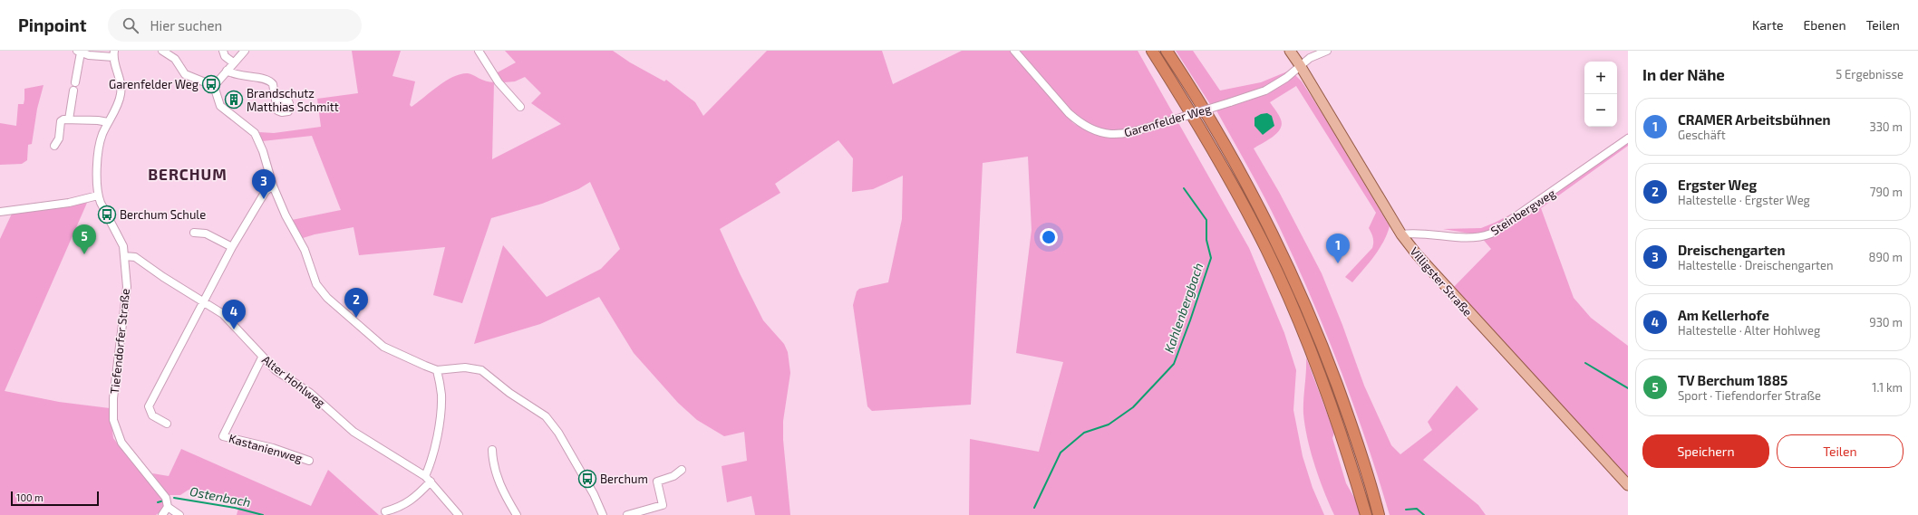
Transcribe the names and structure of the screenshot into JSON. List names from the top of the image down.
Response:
{
  "streets": {
    "main road": ["Villigster Straße"],
    "street": [
      "Garenfelder Weg",
      "Steinbergweg",
      "Tiefendorfer Straße",
      "Alter Hohlweg",
      "Kastanienweg"
    ]
  },
  "crossings": [
    ["Garenfelder Weg", "Villigster Straße"],
    ["Steinbergweg", "Villigster Straße"],
    ["Tiefendorfer Straße", "Alter Hohlweg"],
    ["Alter Hohlweg", "Kastanienweg"]
  ],
  "districts": ["BERCHUM"],
  "water": ["Kahlenbergbach", "Ostenbach"],
  "places": {
    "bus stop": ["Garenfelder Weg", "Berchum Schule", "Berchum"],
    "building": ["Brandschutz Matthias Schmitt"]
  },
  "scale_bar": "100 m",
  "page": {
    "header": "Pinpoint",
    "search": "Hier suchen",
    "nav": ["Karte", "Ebenen", "Teilen"],
    "heading": ["In der Nähe", "5 Ergebnisse"],
    "map_buttons": ["+", "−"],
    "list": [
      {
        "mark": "1",
        "name": "CRAMER Arbeitsbühnen",
        "note": "Geschäft",
        "value": "330 m"
      },
      {
        "mark": "2",
        "name": "Ergster Weg",
        "note": "Haltestelle · Ergster Weg",
        "value": "790 m"
      },
      {
        "mark": "3",
        "name": "Dreischengarten",
        "note": "Haltestelle · Dreischengarten",
        "value": "890 m"
      },
      {
        "mark": "4",
        "name": "Am Kellerhofe",
        "note": "Haltestelle · Alter Hohlweg",
        "value": "930 m"
      },
      {
        "mark": "5",
        "name": "TV Berchum 1885",
        "note": "Sport · Tiefendorfer Straße",
        "value": "1.1 km"
      }
    ],
    "pins": [
      "3",
      "5",
      "1",
      "2",
      "4"
    ],
    "buttons": ["Speichern", "Teilen"],
    "scale": "100 m"
  }
}
